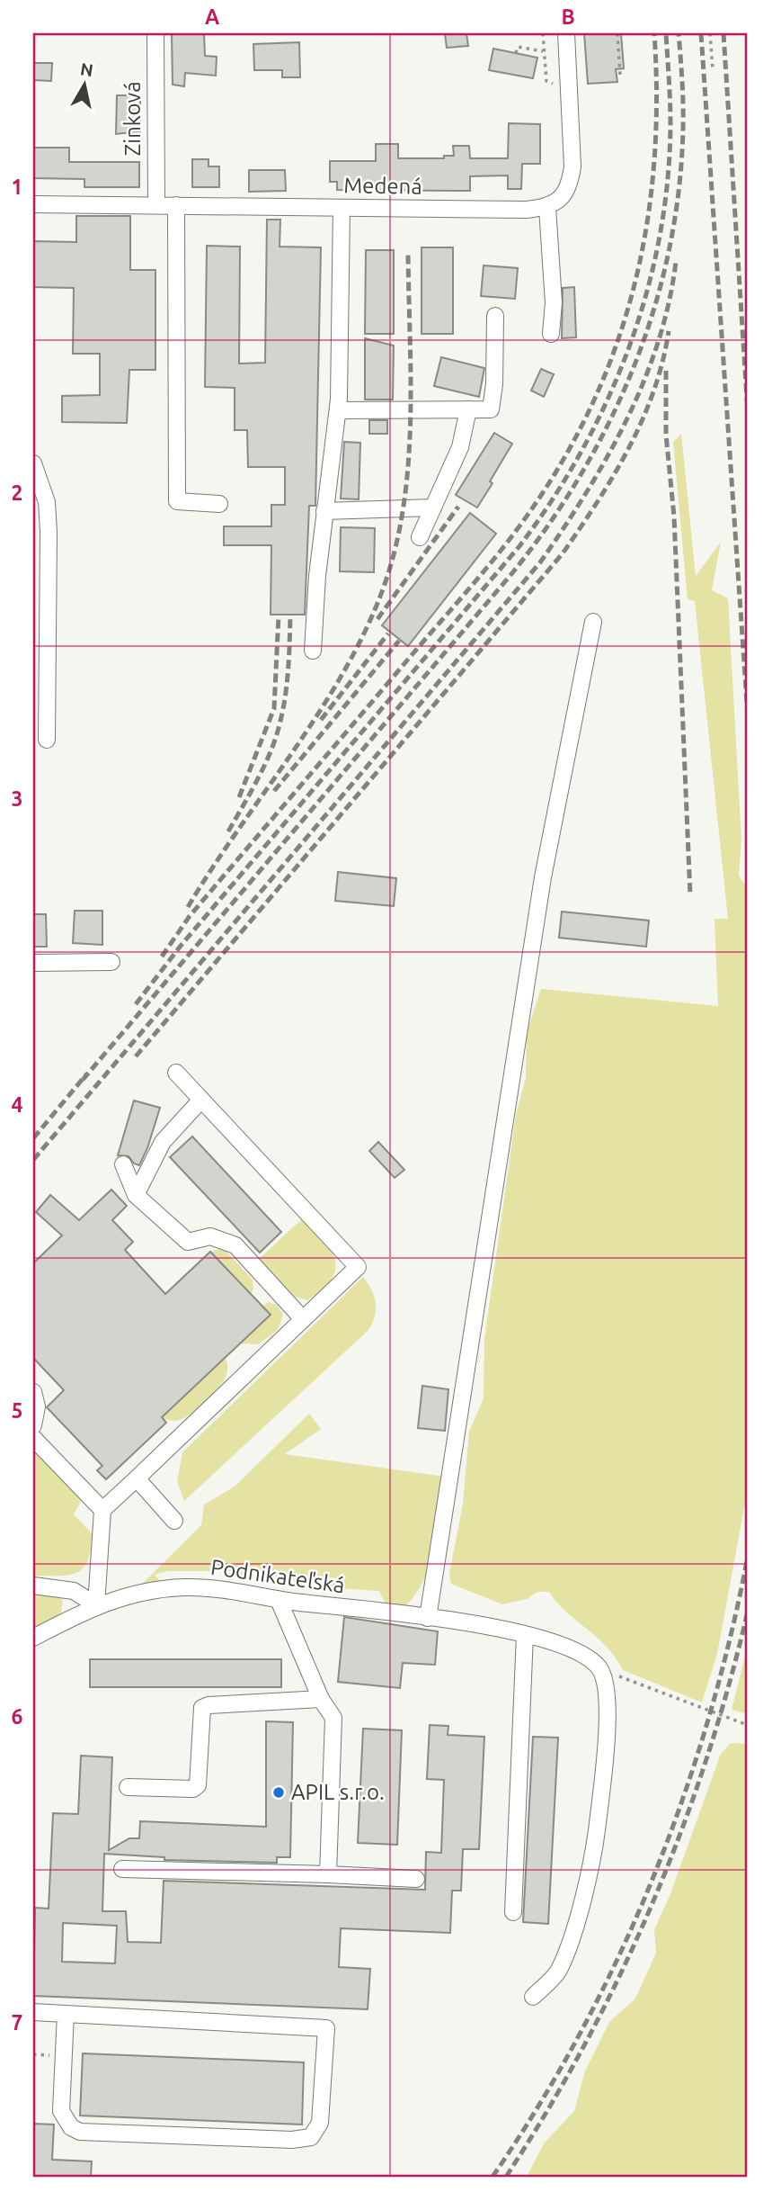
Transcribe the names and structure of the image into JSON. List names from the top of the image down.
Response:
{
  "streets": {
    "street": ["Zinková", "Medená", "Podnikateľská"]
  },
  "crossings": [
    ["Zinková", "Medená"]
  ],
  "places": ["APIL s.r.o."],
  "north": "top",
  "grid": {
    "columns": ["A", "B"],
    "rows": [
      "1",
      "2",
      "3",
      "4",
      "5",
      "6",
      "7"
    ]
  }
}
